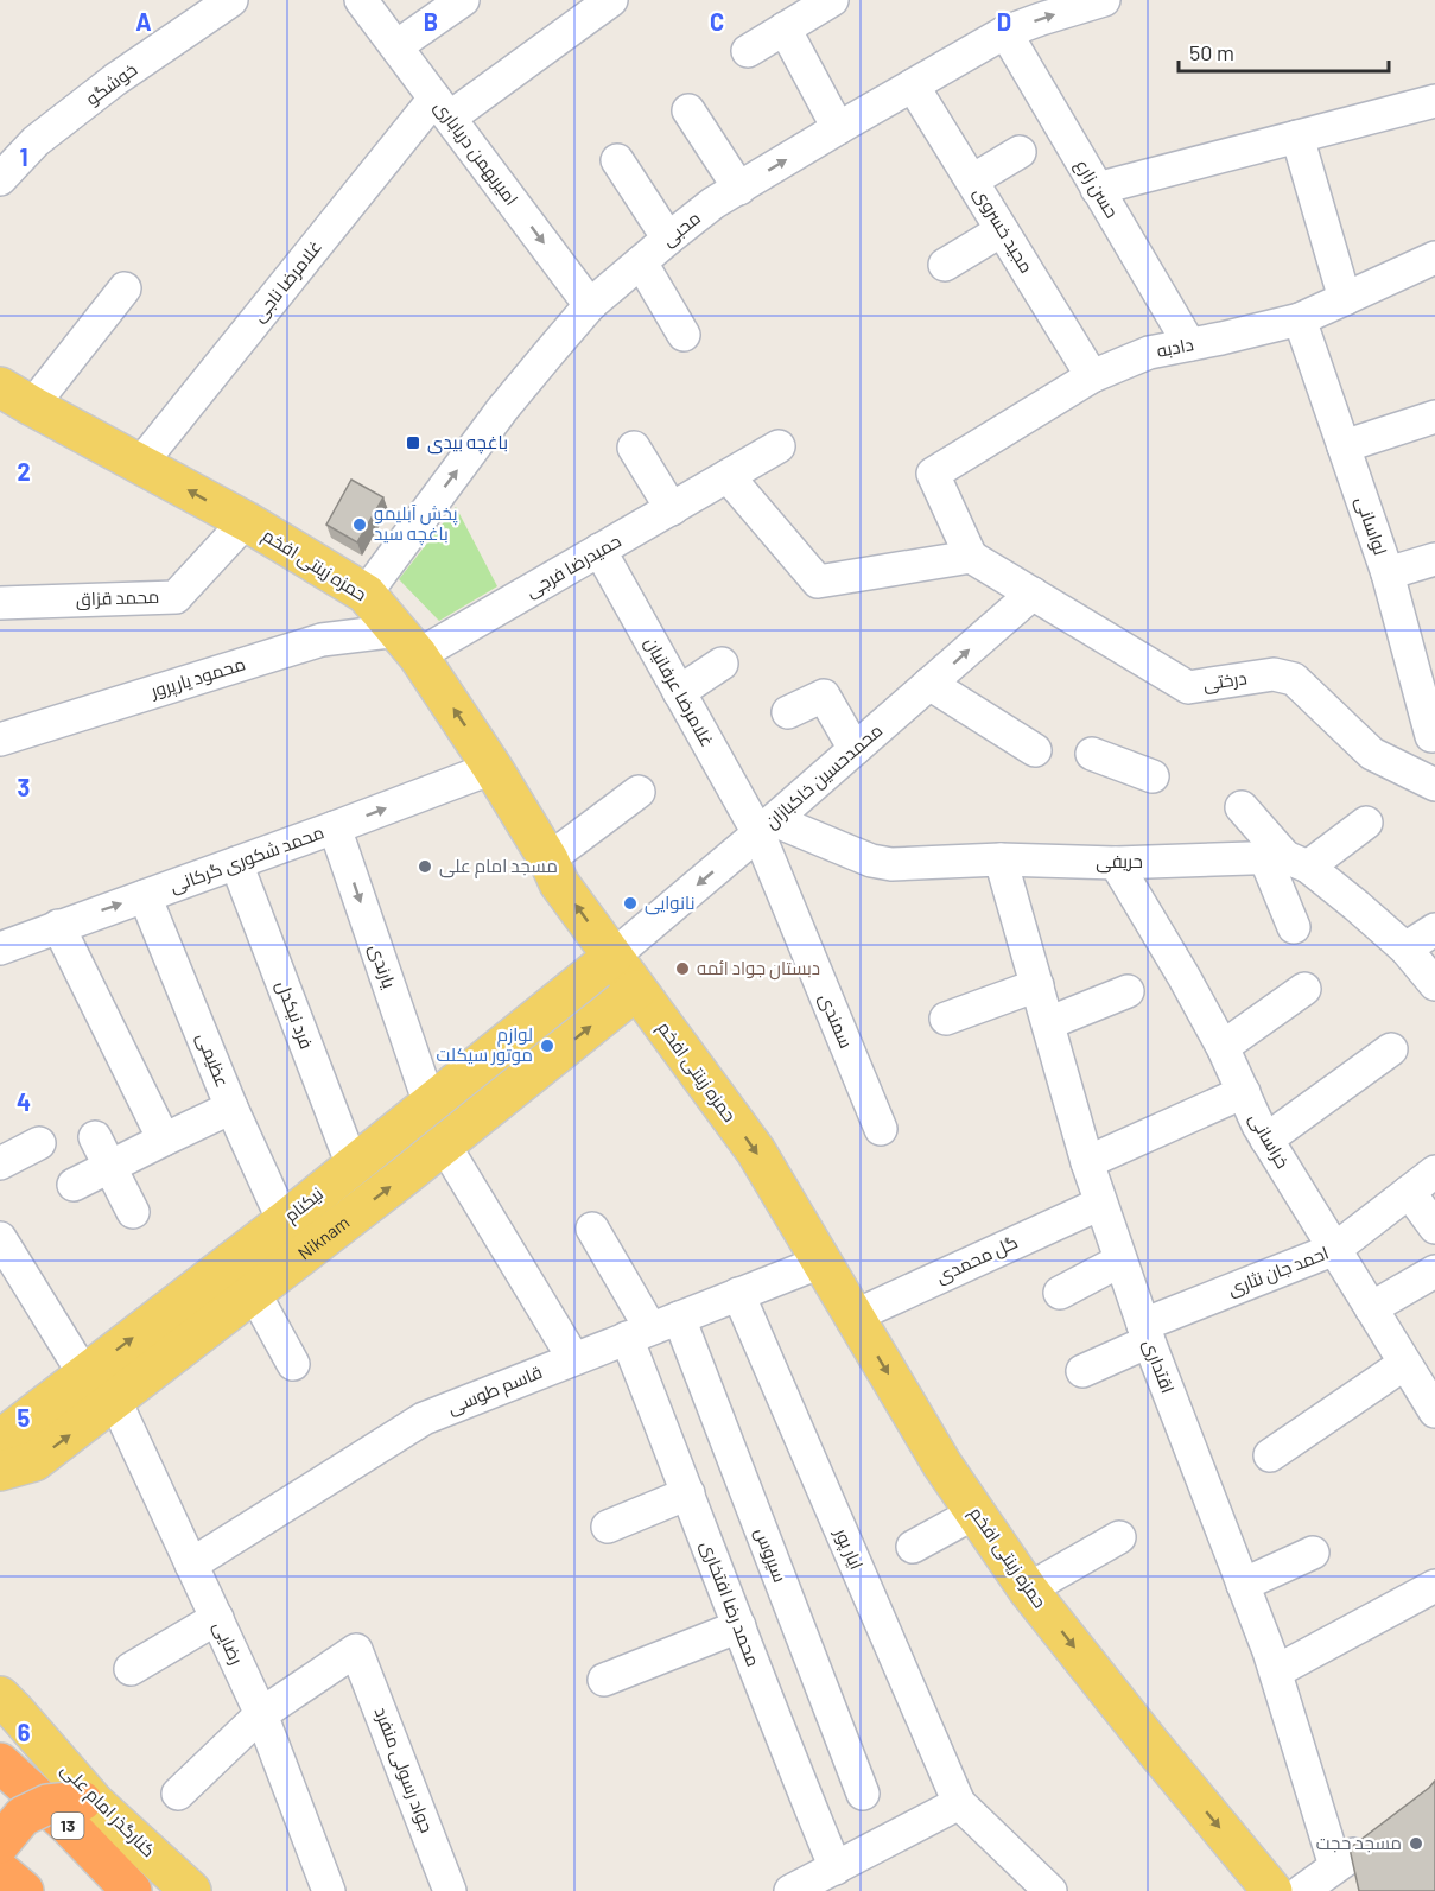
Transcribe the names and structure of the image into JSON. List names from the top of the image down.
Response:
{
  "streets": {
    "highway": ["13"],
    "main road": [
      "حمزه زینتی افخم",
      "نیکنام",
      "Niknam",
      "کنارگذر امام علی"
    ],
    "street": [
      "خوشگو",
      "امیربهمن دریاباری",
      "حسن زارع",
      "محبی",
      "مجید خسروی",
      "غلامرضا ناجی",
      "دادبه",
      "لواسانی",
      "حمیدرضا فرجی",
      "محمد قزاق",
      "محمود یارپرور",
      "درختی",
      "غلامرضا عرفانیان",
      "محمدحسین خاکبازان",
      "محمد شکوری گرکانی",
      "حریفی",
      "یارندی",
      "فرد نیکدل",
      "سمندی",
      "عظیمی",
      "خراسانی",
      "گل محمدی",
      "احمد جان نثاری",
      "اقتداری",
      "قاسم طوسی",
      "ایار پور",
      "سیروس",
      "محمد رضا افتخاری",
      "رضایی",
      "جواد رسولی منفرد"
    ]
  },
  "crossings": [
    ["امیربهمن دریاباری", "محبی"],
    ["امیربهمن دریاباری", "غلامرضا ناجی"],
    ["حسن زارع", "محبی"],
    ["حسن زارع", "دادبه"],
    ["محبی", "مجید خسروی"],
    ["محبی", "حمزه زینتی افخم"],
    ["مجید خسروی", "دادبه"],
    ["غلامرضا ناجی", "حمزه زینتی افخم"],
    ["دادبه", "لواسانی"],
    ["دادبه", "درختی"],
    ["حمزه زینتی افخم", "حمیدرضا فرجی"],
    ["حمزه زینتی افخم", "محمد قزاق"],
    ["حمزه زینتی افخم", "محمود یارپرور"],
    ["حمزه زینتی افخم", "محمدحسین خاکبازان"],
    ["حمزه زینتی افخم", "محمد شکوری گرکانی"],
    ["حمزه زینتی افخم", "نیکنام"],
    ["حمزه زینتی افخم", "Niknam"],
    ["حمزه زینتی افخم", "گل محمدی"],
    ["حمزه زینتی افخم", "قاسم طوسی"],
    ["حمیدرضا فرجی", "محمود یارپرور"],
    ["حمیدرضا فرجی", "غلامرضا عرفانیان"],
    ["درختی", "محمدحسین خاکبازان"],
    ["غلامرضا عرفانیان", "محمدحسین خاکبازان"],
    ["غلامرضا عرفانیان", "حریفی"],
    ["غلامرضا عرفانیان", "سمندی"],
    ["محمدحسین خاکبازان", "حریفی"],
    ["محمدحسین خاکبازان", "سمندی"],
    ["محمدحسین خاکبازان", "نیکنام"],
    ["محمد شکوری گرکانی", "یارندی"],
    ["محمد شکوری گرکانی", "فرد نیکدل"],
    ["محمد شکوری گرکانی", "عظیمی"],
    ["حریفی", "سمندی"],
    ["حریفی", "خراسانی"],
    ["حریفی", "اقتداری"],
    ["یارندی", "نیکنام"],
    ["فرد نیکدل", "نیکنام"],
    ["عظیمی", "نیکنام"],
    ["خراسانی", "احمد جان نثاری"],
    ["Niknam", "رضایی"],
    ["گل محمدی", "اقتداری"],
    ["احمد جان نثاری", "اقتداری"],
    ["قاسم طوسی", "ایار پور"],
    ["قاسم طوسی", "سیروس"],
    ["قاسم طوسی", "محمد رضا افتخاری"],
    ["قاسم طوسی", "رضایی"],
    ["سیروس", "محمد رضا افتخاری"],
    ["رضایی", "جواد رسولی منفرد"]
  ],
  "one_way": ["محبی", "Niknam"],
  "places": {
    "transit": ["باغچه بیدی"],
    "other": [
      "پخش آبلیمو باغچه سید",
      "مسجد امام علی",
      "نانوایی",
      "دبستان جواد ائمه",
      "لوازم موتور سیکلت",
      "مسجد حجت"
    ]
  },
  "scale_bar": "50 m",
  "grid": {
    "columns": [
      "A",
      "B",
      "C",
      "D"
    ],
    "rows": [
      "1",
      "2",
      "3",
      "4",
      "5",
      "6"
    ]
  }
}
